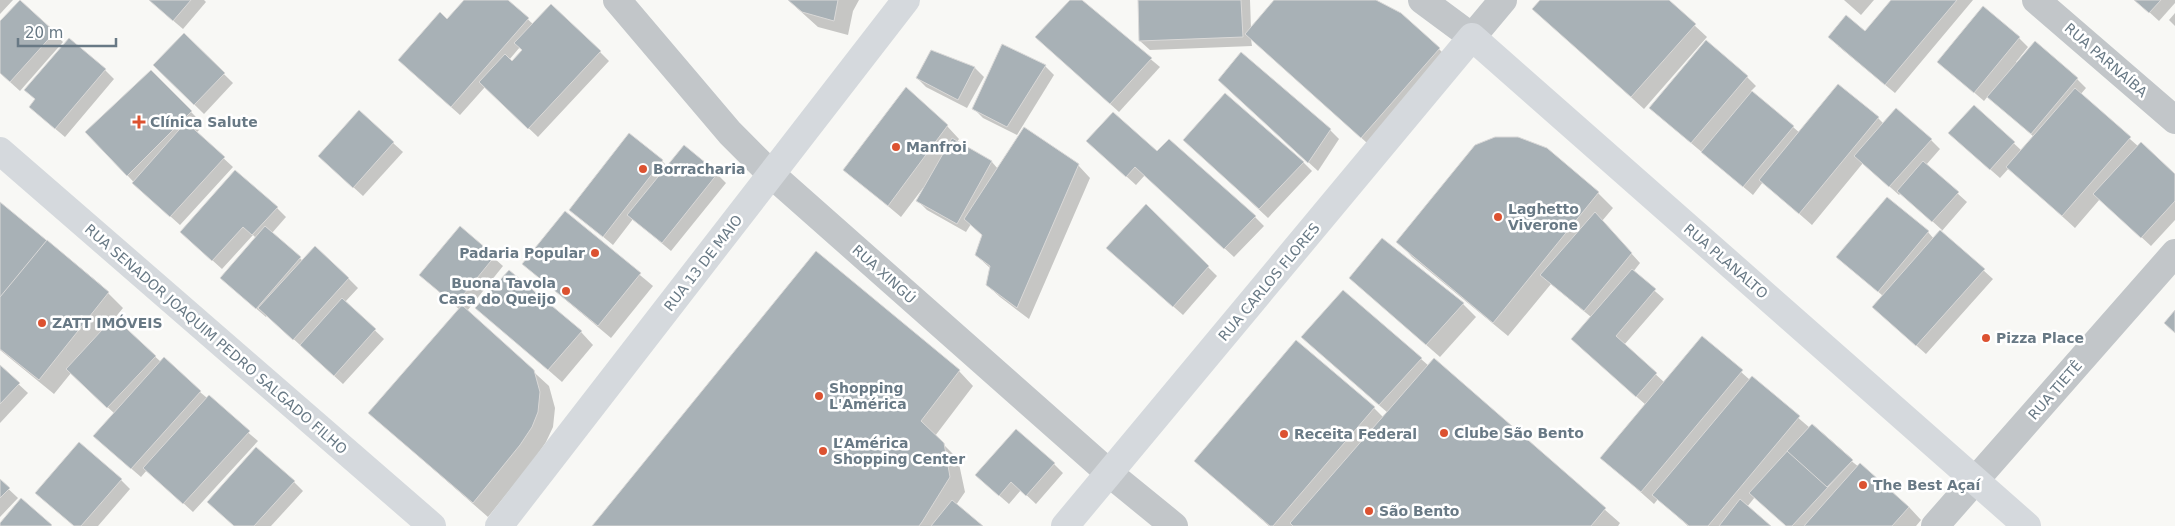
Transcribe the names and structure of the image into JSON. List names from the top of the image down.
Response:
{
  "streets": {
    "main road": [
      "RUA PLANALTO",
      "RUA 13 DE MAIO",
      "RUA CARLOS FLORES",
      "RUA SENADOR JOAQUIM PEDRO SALGADO FILHO"
    ],
    "street": ["RUA PARNAÍBA", "RUA XINGÚ", "RUA TIETÊ"]
  },
  "crossings": [
    ["RUA PLANALTO", "RUA CARLOS FLORES"],
    ["RUA PLANALTO", "RUA TIETÊ"],
    ["RUA 13 DE MAIO", "RUA XINGÚ"],
    ["RUA XINGÚ", "RUA CARLOS FLORES"]
  ],
  "places": {
    "health": ["Clínica Salute"],
    "other": [
      "Manfroi",
      "Borracharia",
      "Laghetto Viverone",
      "Padaria Popular",
      "Buona Tavola Casa do Queijo",
      "ZATT IMÓVEIS",
      "Pizza Place",
      "Shopping L'América",
      "Clube São Bento",
      "Receita Federal",
      "L’América Shopping Center",
      "The Best Açaí",
      "São Bento"
    ]
  },
  "scale_bar": "20 m"
}
